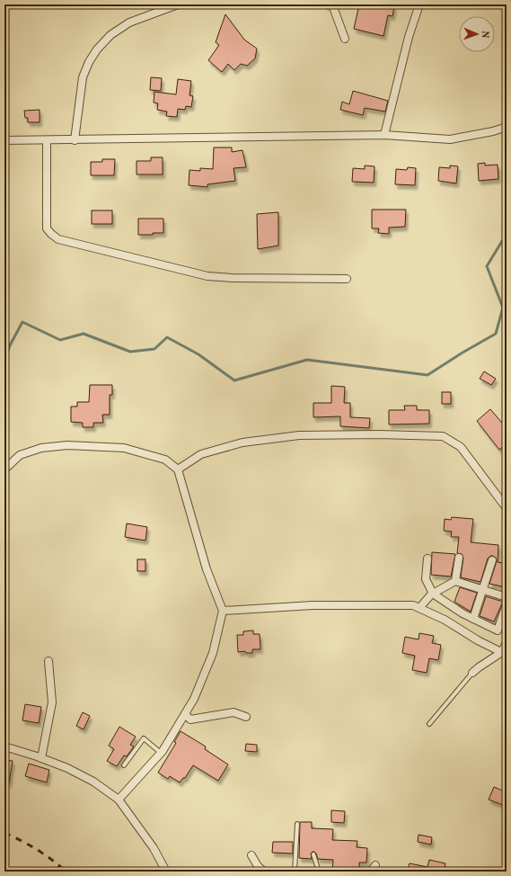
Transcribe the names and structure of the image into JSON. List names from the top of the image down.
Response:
{
  "north": "right"
}
